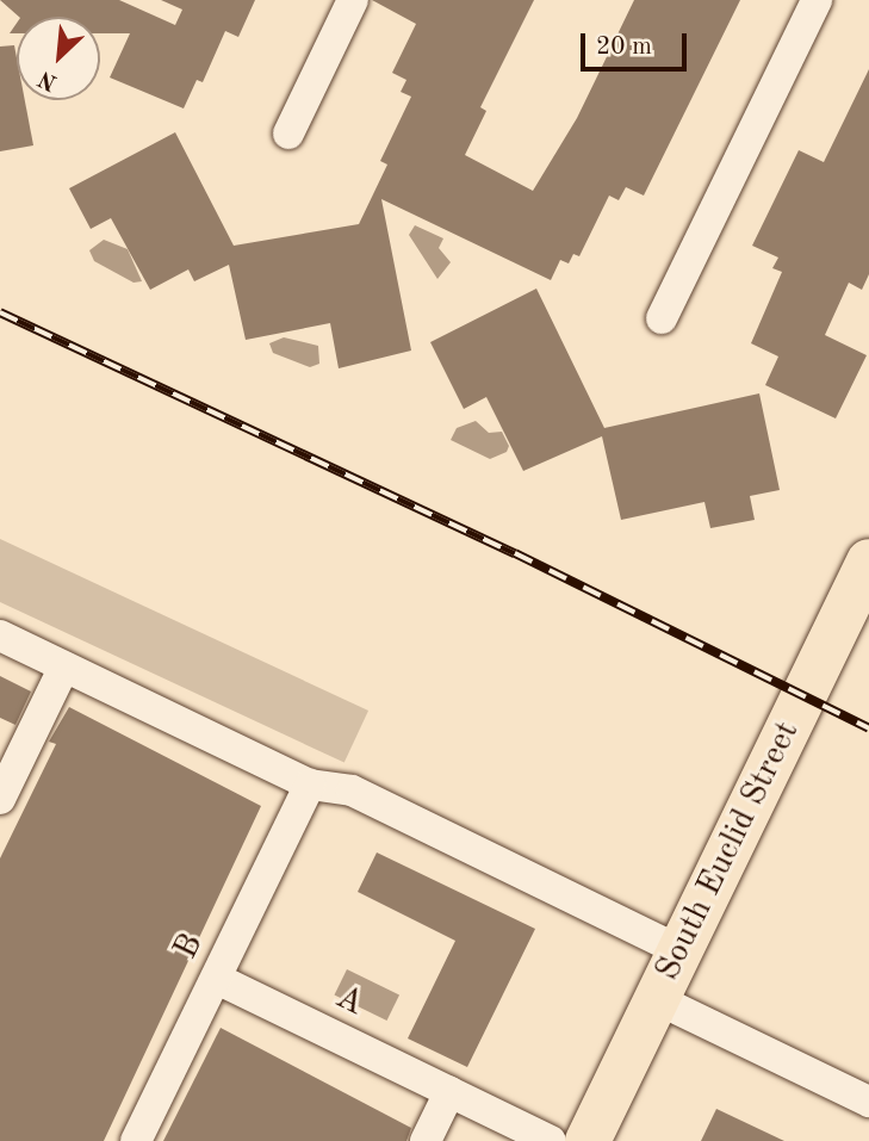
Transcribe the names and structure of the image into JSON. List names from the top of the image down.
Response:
{
  "streets": {
    "main road": ["South Euclid Street"],
    "street": ["B", "A"]
  },
  "crossings": [
    ["B", "A"]
  ],
  "scale_bar": "20 m",
  "north": "bottom left"
}
